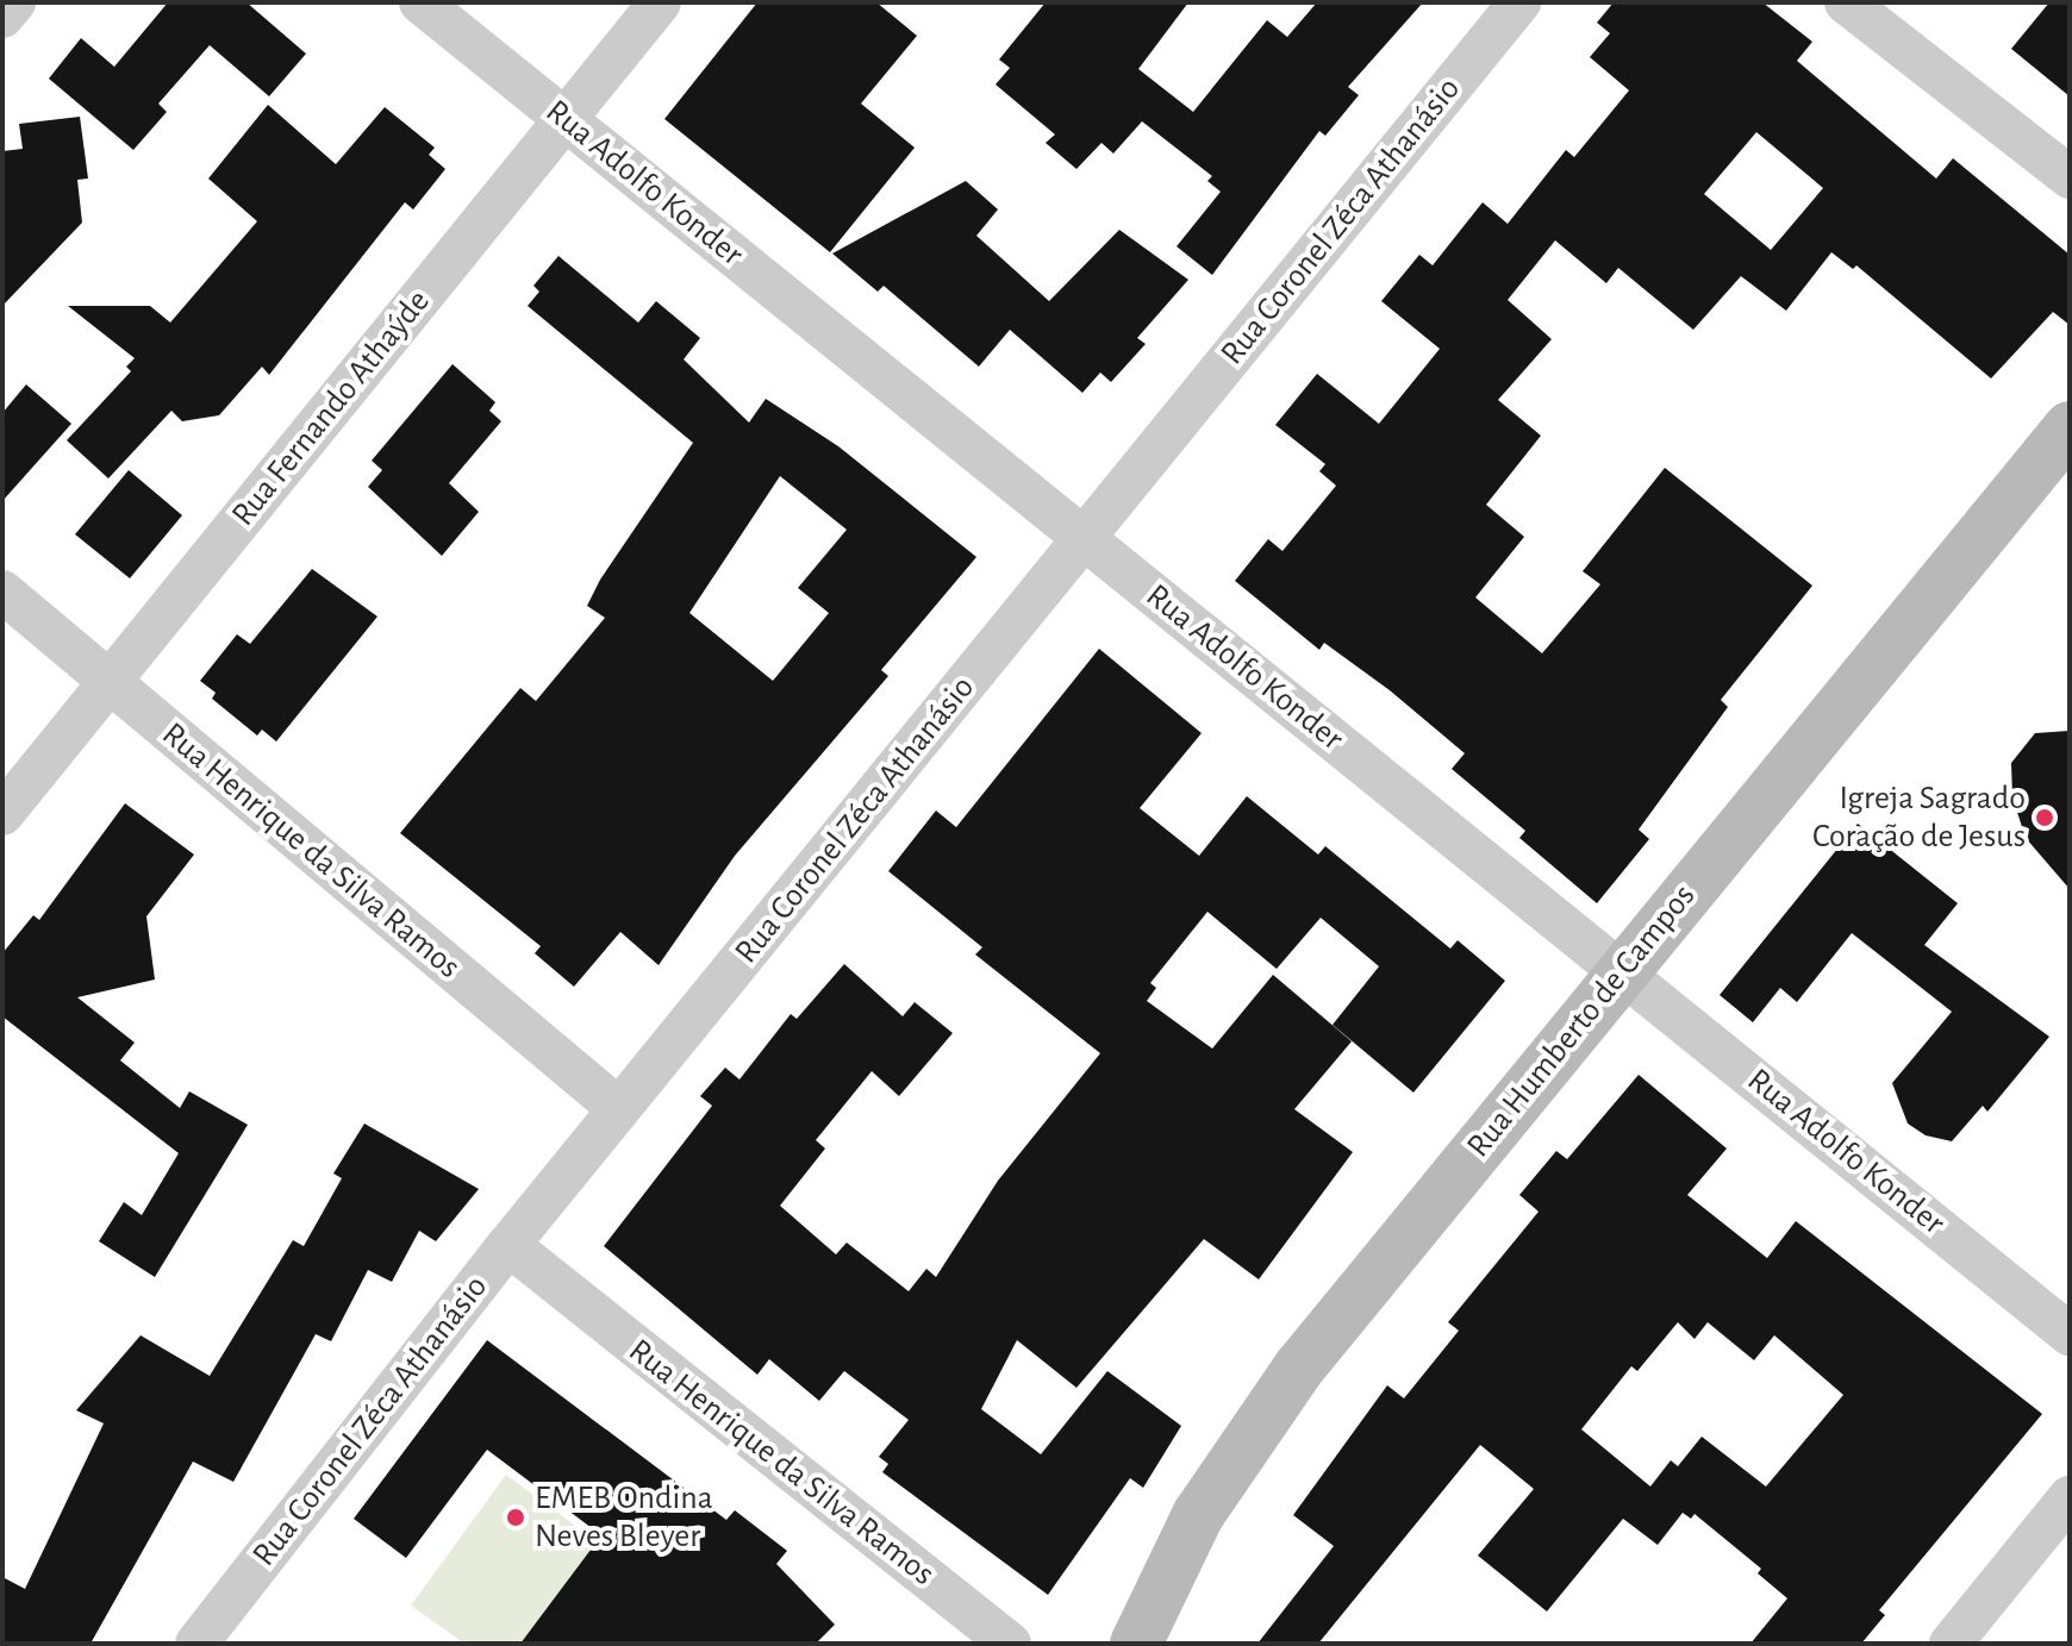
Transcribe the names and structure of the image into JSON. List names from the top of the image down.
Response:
{
  "streets": {
    "main road": ["Rua Humberto de Campos"],
    "street": [
      "Rua Adolfo Konder",
      "Rua Coronel Zéca Athanásio",
      "Rua Fernando Athaýde",
      "Rua Henrique da Silva Ramos"
    ]
  },
  "crossings": [
    ["Rua Adolfo Konder", "Rua Coronel Zéca Athanásio"],
    ["Rua Adolfo Konder", "Rua Fernando Athaýde"],
    ["Rua Adolfo Konder", "Rua Humberto de Campos"],
    ["Rua Coronel Zéca Athanásio", "Rua Henrique da Silva Ramos"],
    ["Rua Fernando Athaýde", "Rua Henrique da Silva Ramos"]
  ],
  "places": ["Igreja Sagrado Coração de Jesus", "EMEB Ondina Neves Bleyer"]
}
